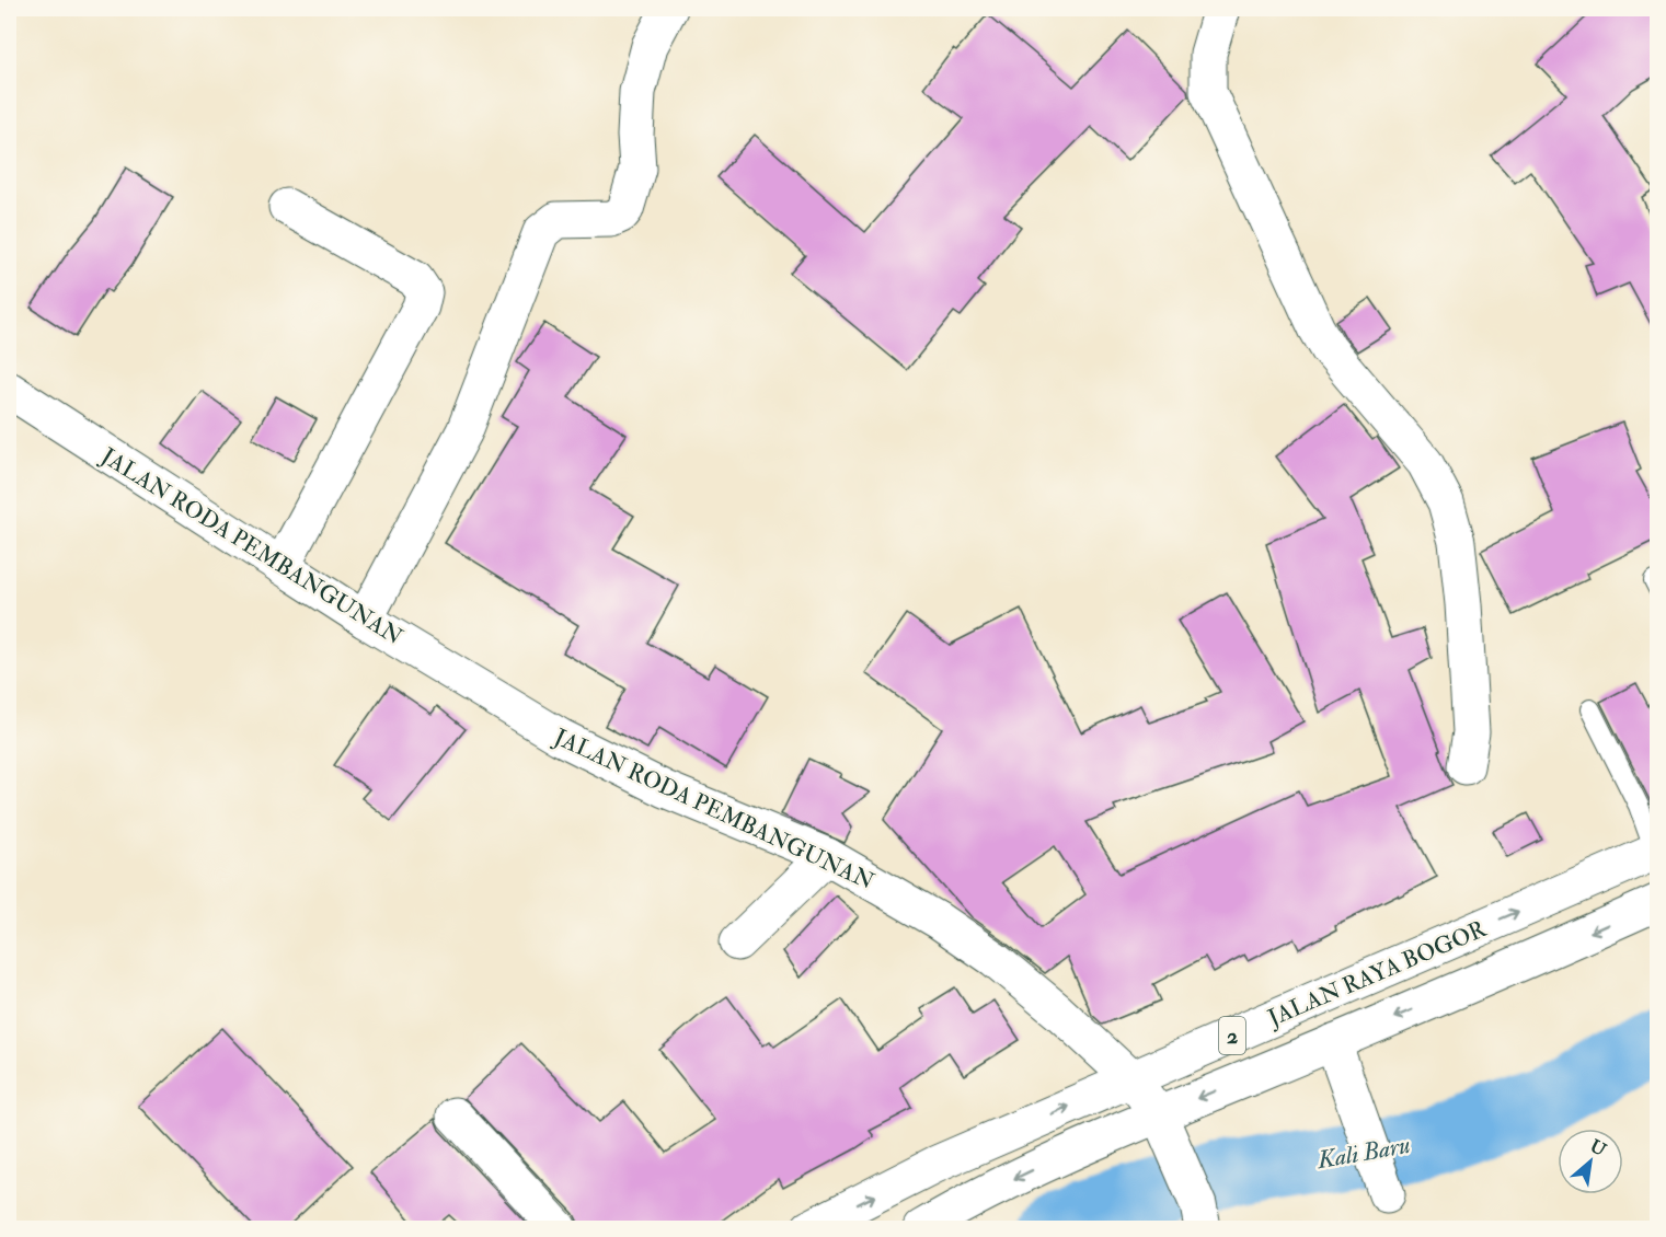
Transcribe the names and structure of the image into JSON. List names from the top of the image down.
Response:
{
  "streets": {
    "main road": ["JALAN RODA PEMBANGUNAN", "JALAN RAYA BOGOR", "2"]
  },
  "crossings": [
    ["JALAN RODA PEMBANGUNAN", "JALAN RAYA BOGOR"]
  ],
  "water": ["Kali Baru"],
  "north": "top right"
}
